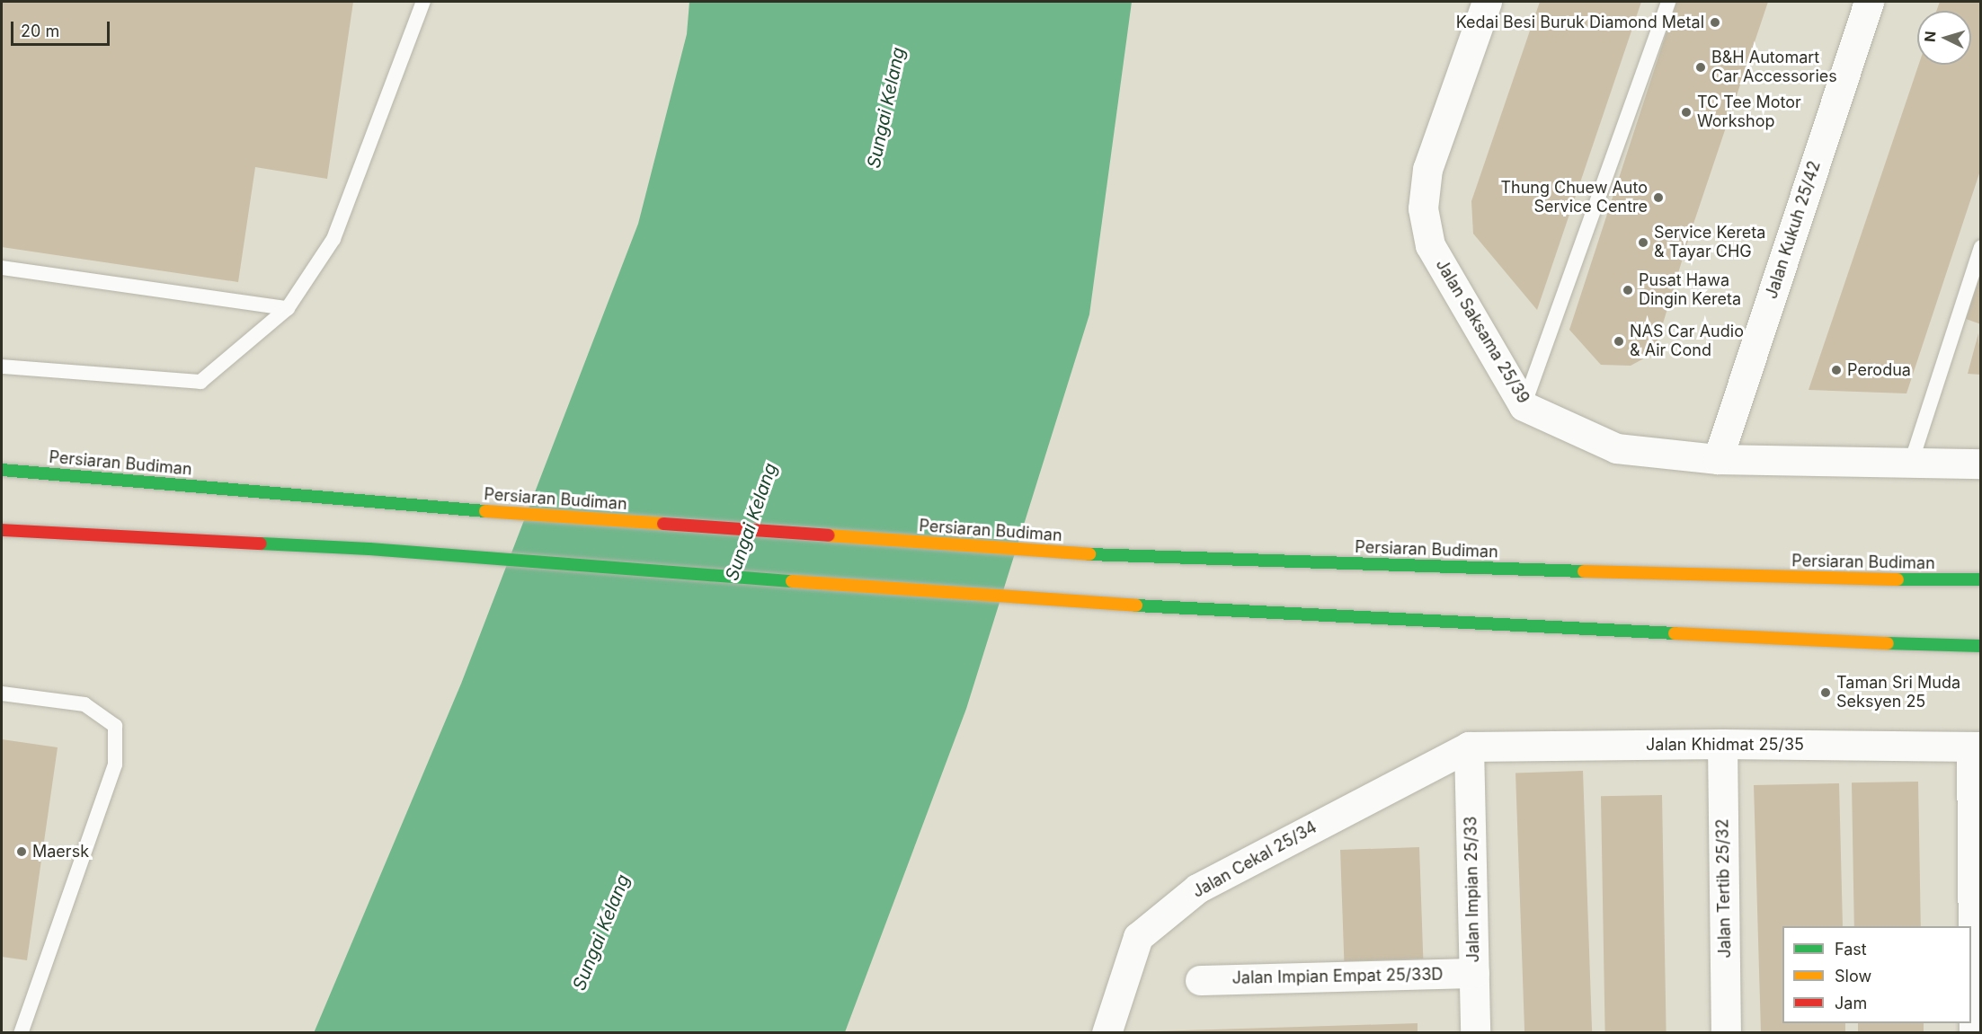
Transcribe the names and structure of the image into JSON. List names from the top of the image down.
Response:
{
  "streets": {
    "main road": ["Persiaran Budiman"],
    "street": [
      "Jalan Kukuh 25/42",
      "Jalan Saksama 25/39",
      "Jalan Khidmat 25/35",
      "Jalan Cekal 25/34",
      "Jalan Tertib 25/32",
      "Jalan Impian 25/33",
      "Jalan Impian Empat 25/33D"
    ]
  },
  "crossings": [
    ["Jalan Kukuh 25/42", "Jalan Saksama 25/39"],
    ["Jalan Khidmat 25/35", "Jalan Cekal 25/34"],
    ["Jalan Khidmat 25/35", "Jalan Tertib 25/32"],
    ["Jalan Khidmat 25/35", "Jalan Impian 25/33"],
    ["Jalan Cekal 25/34", "Jalan Impian 25/33"],
    ["Jalan Impian 25/33", "Jalan Impian Empat 25/33D"]
  ],
  "water": ["Sungai Kelang"],
  "places": [
    "Kedai Besi Buruk Diamond Metal",
    "B&H Automart Car Accessories",
    "TC Tee Motor Workshop",
    "Thung Chuew Auto Service Centre",
    "Service Kereta & Tayar CHG",
    "Pusat Hawa Dingin Kereta",
    "NAS Car Audio & Air Cond",
    "Perodua",
    "Taman Sri Muda Seksyen 25",
    "Maersk"
  ],
  "legend": ["Fast", "Slow", "Jam"],
  "scale_bar": "20 m",
  "north": "left"
}
